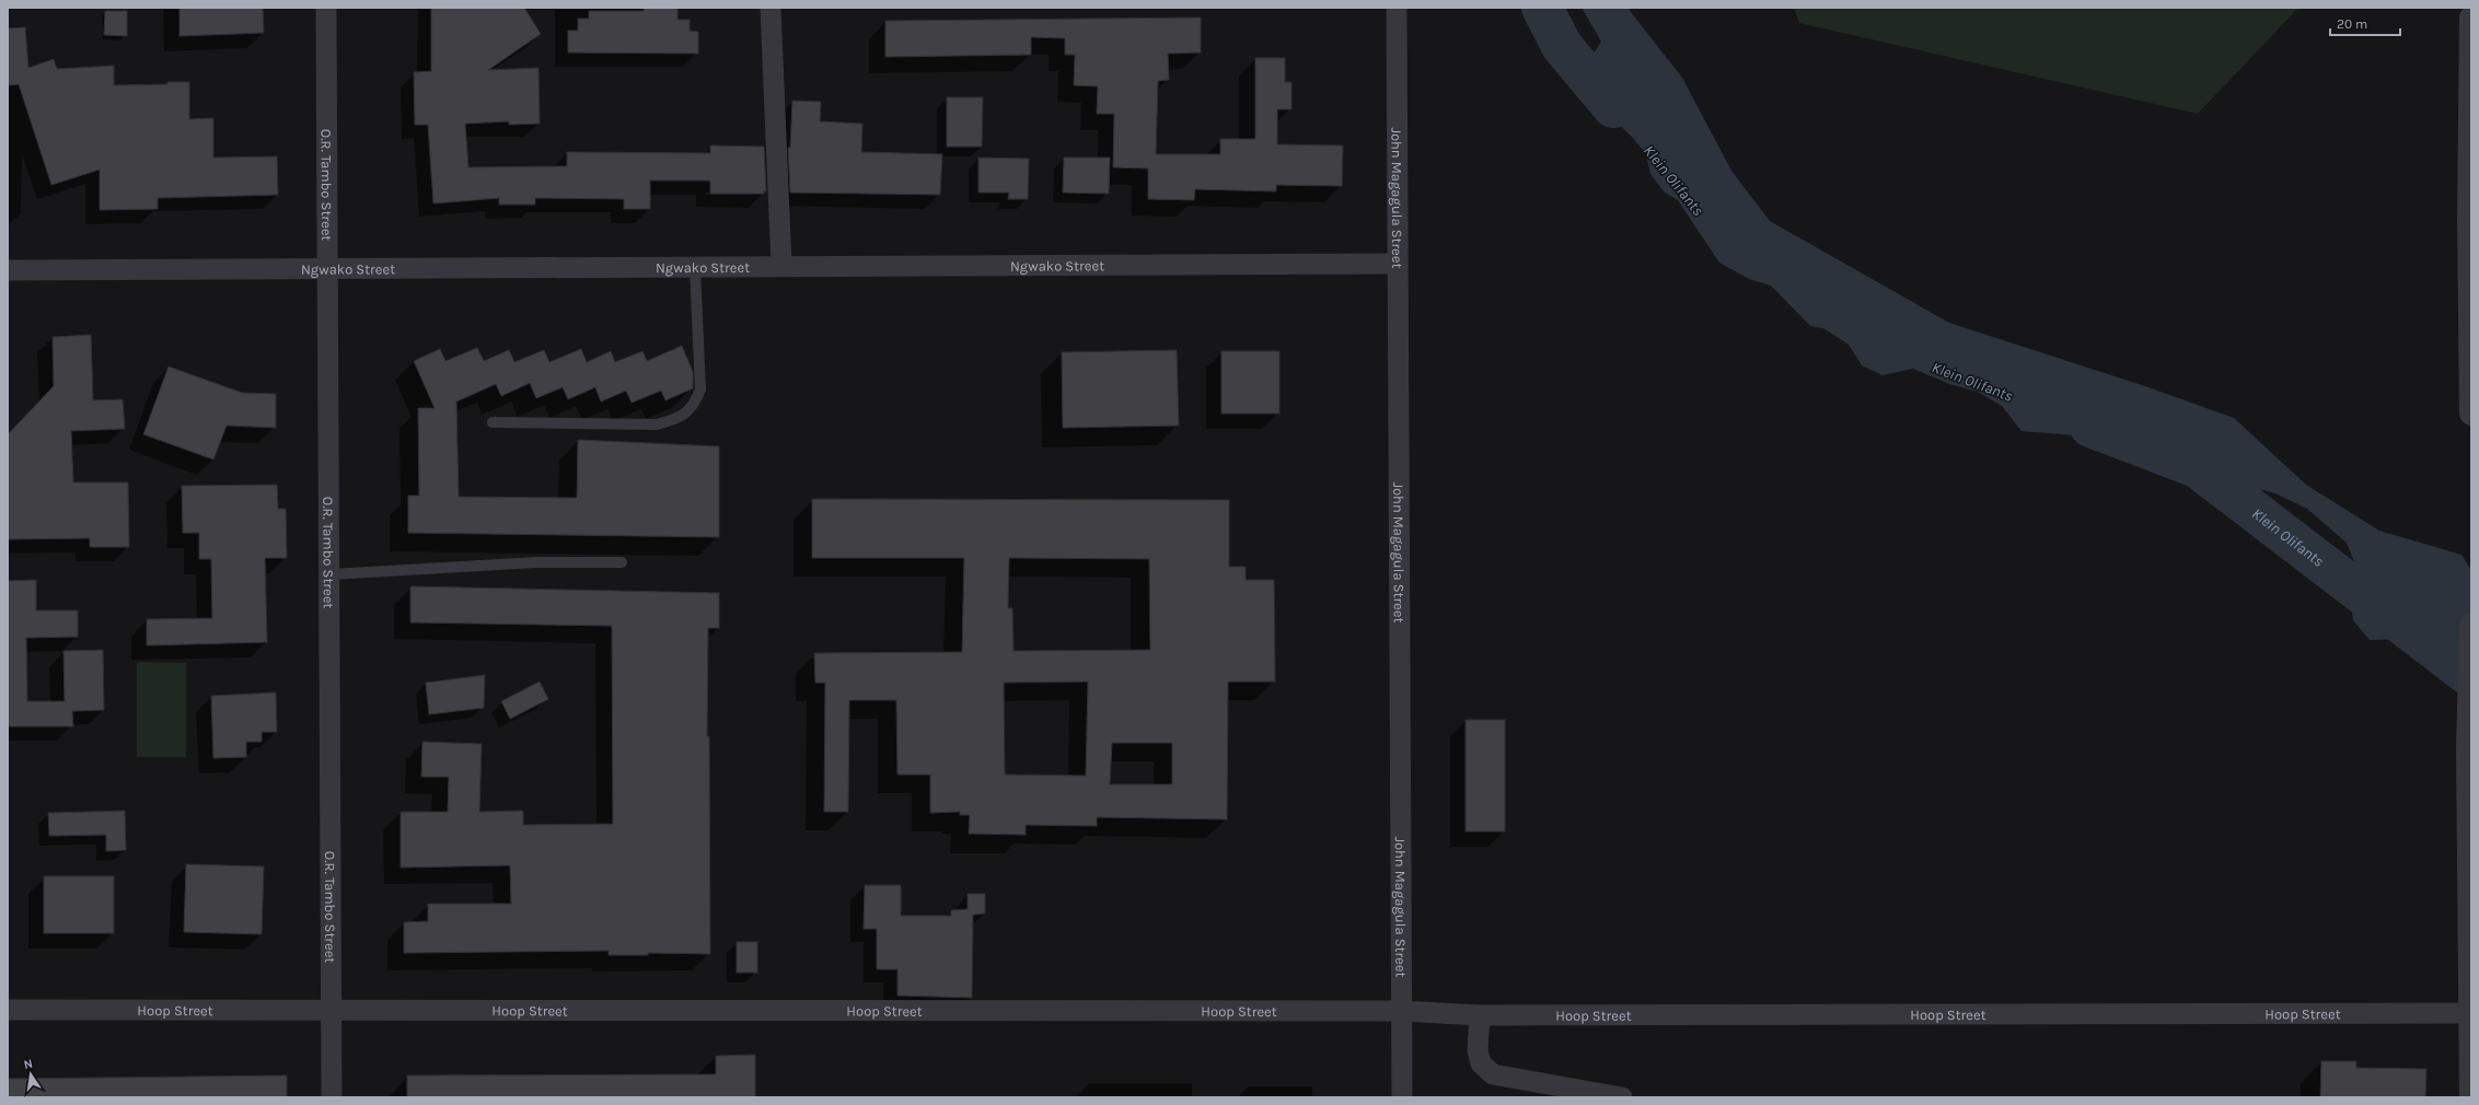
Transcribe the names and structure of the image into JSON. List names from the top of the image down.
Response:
{
  "streets": {
    "street": [
      "O.R. Tambo Street",
      "John Magagula Street",
      "Ngwako Street",
      "Hoop Street"
    ]
  },
  "crossings": [
    ["O.R. Tambo Street", "Ngwako Street"],
    ["O.R. Tambo Street", "Hoop Street"],
    ["John Magagula Street", "Ngwako Street"],
    ["John Magagula Street", "Hoop Street"]
  ],
  "water": ["Klein Olifants"],
  "scale_bar": "20 m",
  "north": "top"
}
